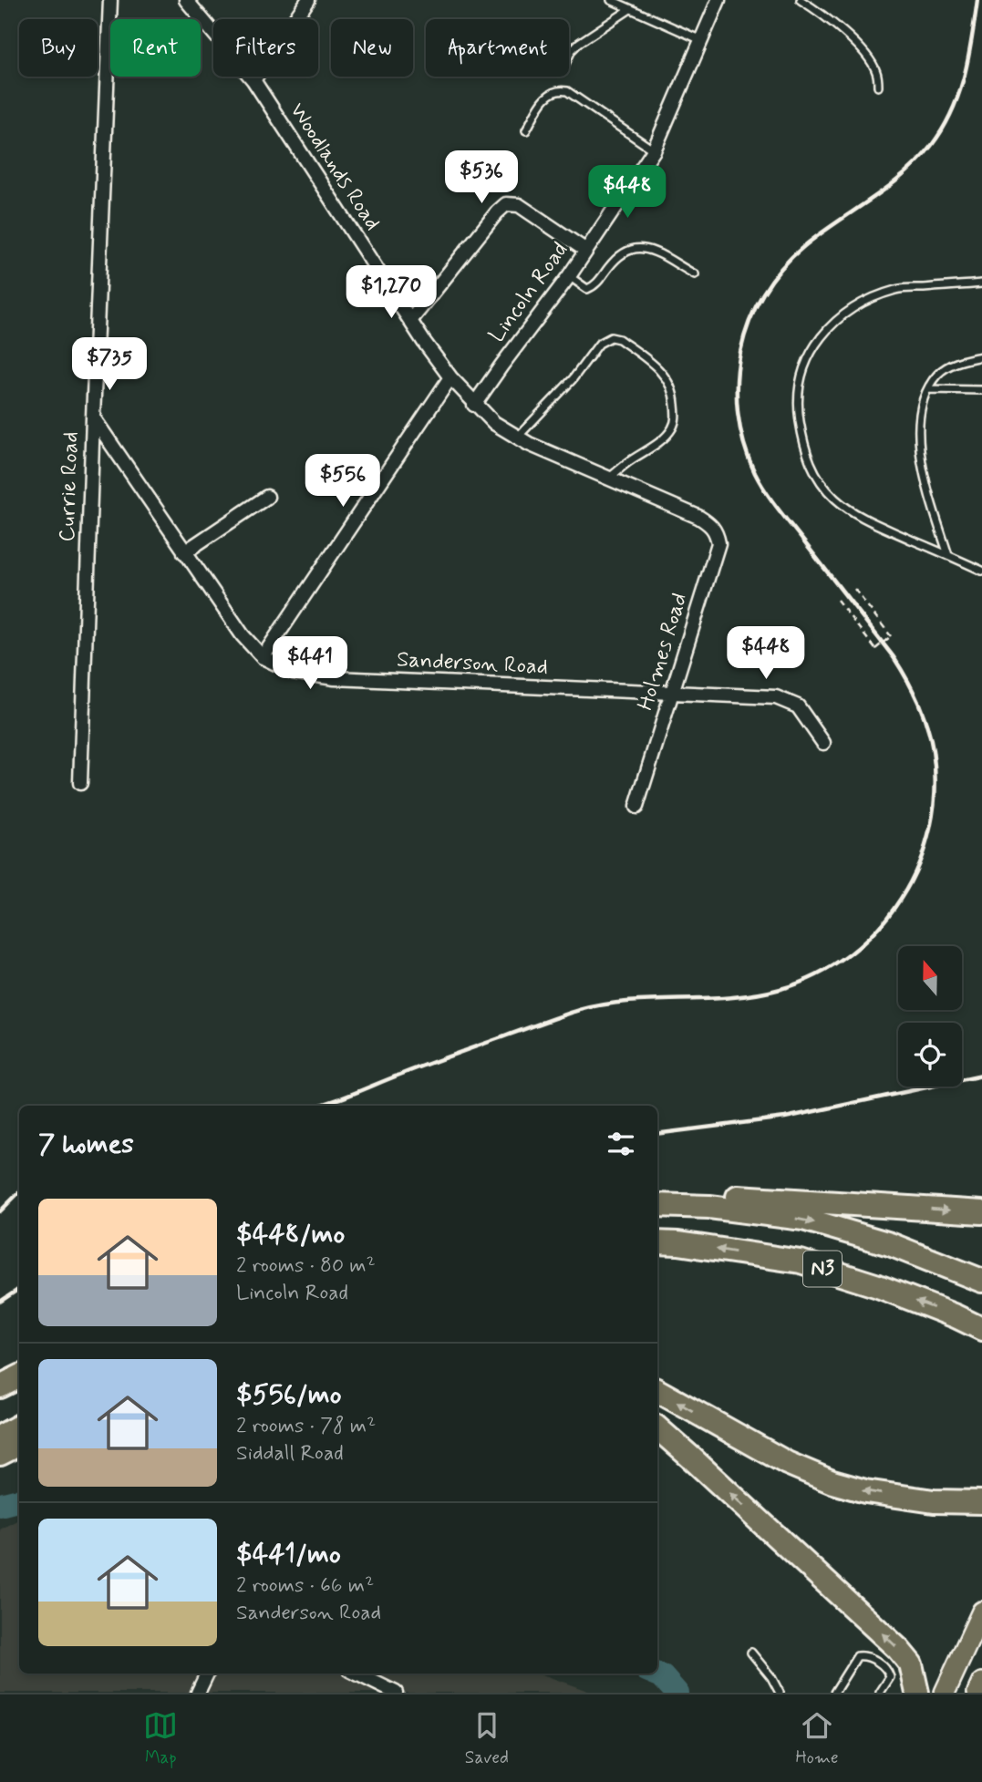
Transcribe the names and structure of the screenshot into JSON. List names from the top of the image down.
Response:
{
  "streets": {
    "highway": ["N3"],
    "street": [
      "Woodlands Road",
      "Lincoln Road",
      "Currie Road",
      "Holmes Road",
      "Sanderson Road"
    ]
  },
  "crossings": [
    ["Woodlands Road", "Lincoln Road"],
    ["Woodlands Road", "Holmes Road"],
    ["Currie Road", "Sanderson Road"],
    ["Holmes Road", "Sanderson Road"]
  ],
  "north": "top",
  "page": {
    "chip": [
      "Buy",
      "Rent",
      "Filters",
      "New",
      "Apartment"
    ],
    "price": [
      "$536",
      "$448",
      "$1,270",
      "$735",
      "$556",
      "$448",
      "$441"
    ],
    "heading": "7 homes",
    "list": [
      {
        "name": "$448/mo",
        "note": "2 rooms · 80 m² · Lincoln Road"
      },
      {
        "name": "$556/mo",
        "note": "2 rooms · 78 m² · Siddall Road"
      },
      {
        "name": "$441/mo",
        "note": "2 rooms · 66 m² · Sanderson Road"
      }
    ],
    "tabs": ["Map", "Saved", "Home"]
  }
}
